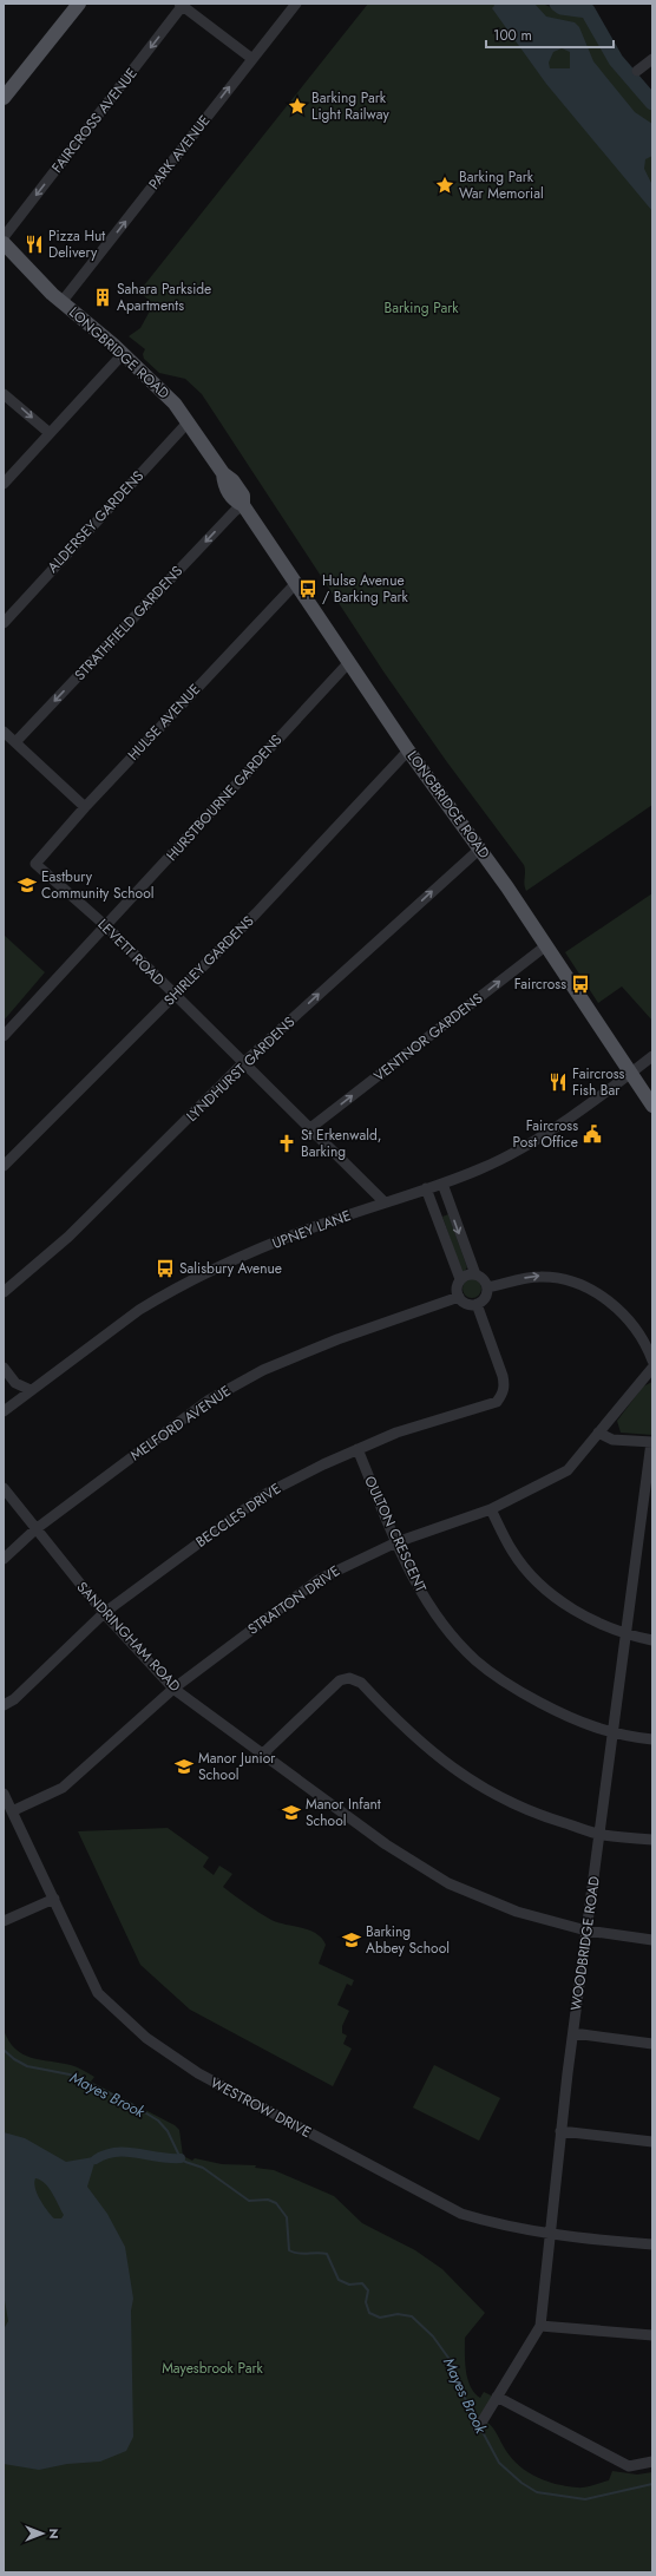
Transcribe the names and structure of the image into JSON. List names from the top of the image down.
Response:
{
  "streets": {
    "main road": ["LONGBRIDGE ROAD"],
    "street": [
      "FAIRCROSS AVENUE",
      "PARK AVENUE",
      "ALDERSEY GARDENS",
      "STRATHFIELD GARDENS",
      "HULSE AVENUE",
      "HURSTBOURNE GARDENS",
      "LEVETT ROAD",
      "SHIRLEY GARDENS",
      "VENTNOR GARDENS",
      "LYNDHURST GARDENS",
      "UPNEY LANE",
      "MELFORD AVENUE",
      "BECCLES DRIVE",
      "OULTON CRESCENT",
      "STRATTON DRIVE",
      "SANDRINGHAM ROAD",
      "WOODBRIDGE ROAD",
      "WESTROW DRIVE"
    ]
  },
  "crossings": [
    ["PARK AVENUE", "LONGBRIDGE ROAD"],
    ["LONGBRIDGE ROAD", "ALDERSEY GARDENS"],
    ["LONGBRIDGE ROAD", "STRATHFIELD GARDENS"],
    ["LONGBRIDGE ROAD", "HULSE AVENUE"],
    ["LONGBRIDGE ROAD", "HURSTBOURNE GARDENS"],
    ["LONGBRIDGE ROAD", "SHIRLEY GARDENS"],
    ["LONGBRIDGE ROAD", "VENTNOR GARDENS"],
    ["LONGBRIDGE ROAD", "LYNDHURST GARDENS"],
    ["LONGBRIDGE ROAD", "UPNEY LANE"],
    ["HULSE AVENUE", "LEVETT ROAD"],
    ["HURSTBOURNE GARDENS", "LEVETT ROAD"],
    ["LEVETT ROAD", "SHIRLEY GARDENS"],
    ["LEVETT ROAD", "VENTNOR GARDENS"],
    ["LEVETT ROAD", "LYNDHURST GARDENS"],
    ["LEVETT ROAD", "UPNEY LANE"],
    ["MELFORD AVENUE", "BECCLES DRIVE"],
    ["MELFORD AVENUE", "SANDRINGHAM ROAD"],
    ["BECCLES DRIVE", "OULTON CRESCENT"],
    ["BECCLES DRIVE", "SANDRINGHAM ROAD"],
    ["OULTON CRESCENT", "STRATTON DRIVE"],
    ["OULTON CRESCENT", "WOODBRIDGE ROAD"],
    ["STRATTON DRIVE", "SANDRINGHAM ROAD"],
    ["STRATTON DRIVE", "WESTROW DRIVE"],
    ["SANDRINGHAM ROAD", "WOODBRIDGE ROAD"],
    ["WOODBRIDGE ROAD", "WESTROW DRIVE"]
  ],
  "one_way": [
    "FAIRCROSS AVENUE",
    "PARK AVENUE",
    "STRATHFIELD GARDENS",
    "VENTNOR GARDENS",
    "LYNDHURST GARDENS"
  ],
  "water": ["Mayes Brook"],
  "parks": ["Barking Park", "Mayesbrook Park"],
  "places": {
    "place": ["Barking Park Light Railway", "Barking Park War Memorial"],
    "restaurant": ["Pizza Hut Delivery", "Faircross Fish Bar"],
    "building": ["Sahara Parkside Apartments"],
    "bus stop": ["Hulse Avenue / Barking Park", "Faircross", "Salisbury Avenue"],
    "school or university": [
      "Eastbury Community School",
      "Manor Junior School",
      "Manor Infant School",
      "Barking Abbey School"
    ],
    "public building": ["Faircross Post Office"],
    "church": ["St Erkenwald, Barking"]
  },
  "scale_bar": "100 m",
  "north": "right"
}
